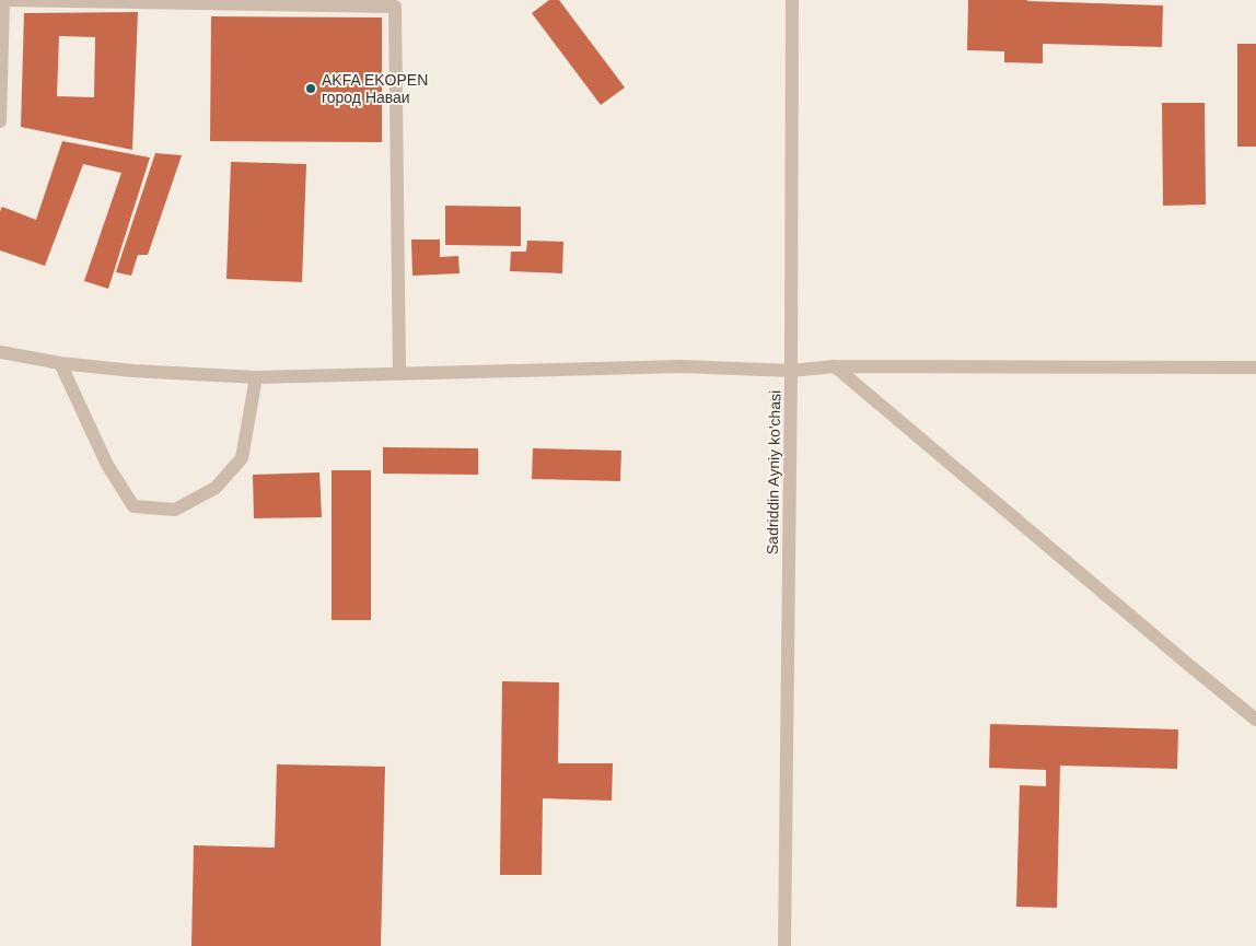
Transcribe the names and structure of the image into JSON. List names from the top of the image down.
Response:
{
  "streets": {
    "street": ["Sadriddin Ayniy ko'chasi"]
  },
  "places": ["AKFA EKOPEN город Наваи"]
}
